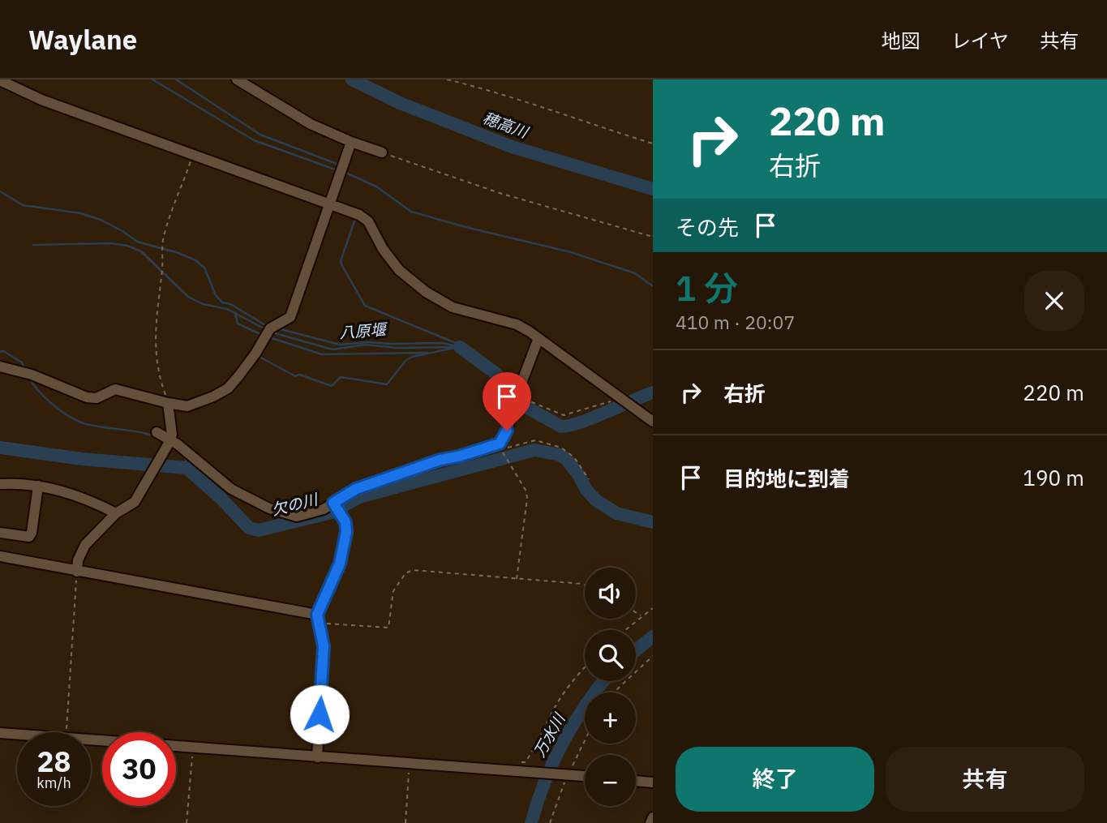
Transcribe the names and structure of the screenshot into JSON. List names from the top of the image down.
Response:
{
  "water": [
    "穂高川",
    "八原堰",
    "欠の川",
    "万水川"
  ],
  "page": {
    "header": "Waylane",
    "nav": ["地図", "レイヤ", "共有"],
    "turn": ["220 m", "右折"],
    "then": "その先",
    "heading": ["1 分", "410 m · 20:07"],
    "list": [
      {
        "name": "右折",
        "value": "220 m"
      },
      {
        "name": "目的地に到着",
        "value": "190 m"
      }
    ],
    "map_buttons": ["+", "−"],
    "speed": "28 km/h",
    "limit": "30",
    "buttons": ["終了", "共有"]
  }
}
